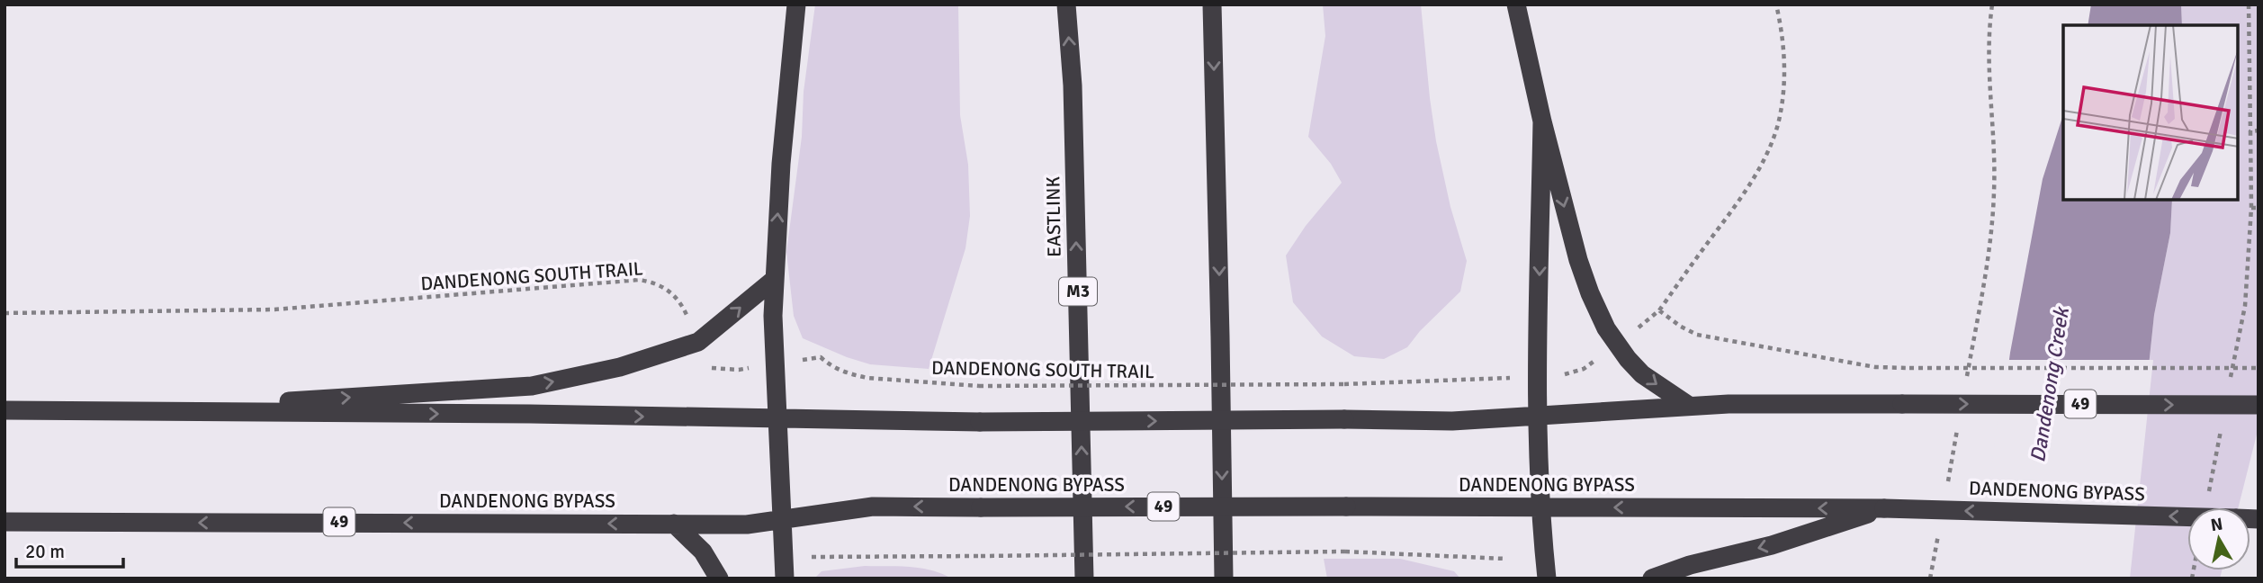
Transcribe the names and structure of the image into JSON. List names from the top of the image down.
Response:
{
  "streets": {
    "highway": [
      "EASTLINK",
      "M3",
      "49",
      "DANDENONG BYPASS"
    ],
    "path": ["DANDENONG SOUTH TRAIL"]
  },
  "water": ["Dandenong Creek"],
  "scale_bar": "20 m",
  "north": "top"
}
